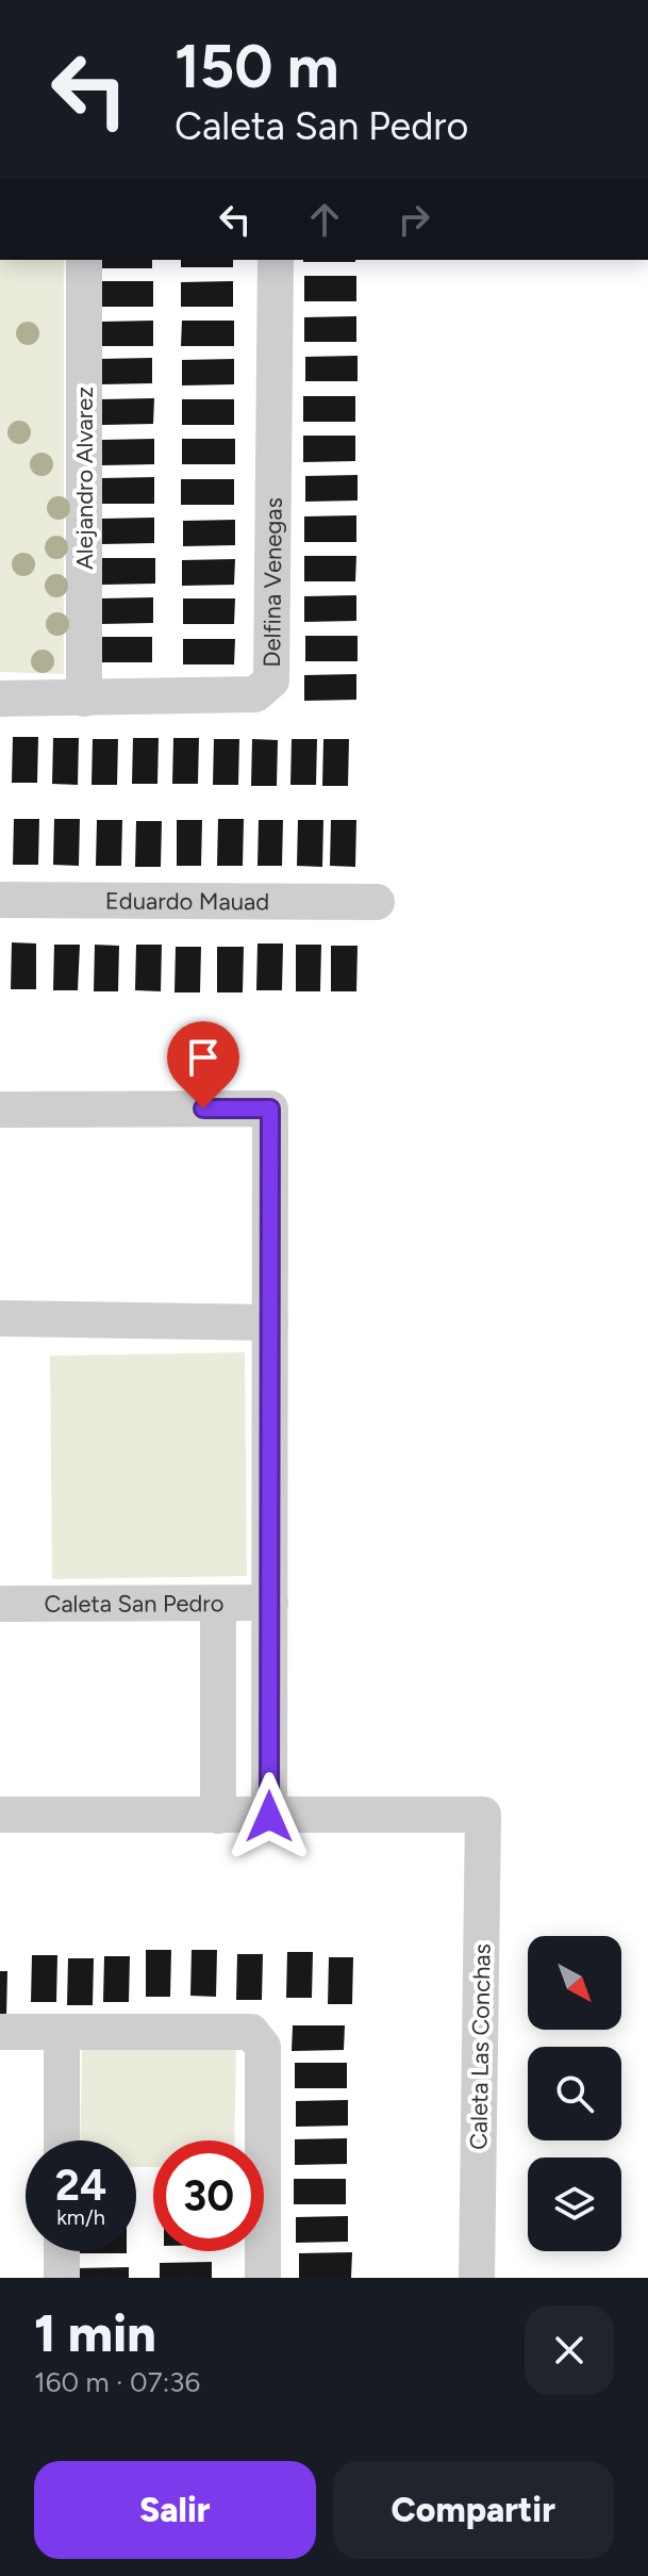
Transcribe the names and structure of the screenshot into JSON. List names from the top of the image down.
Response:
{
  "streets": {
    "street": [
      "Alejandro Alvarez",
      "Delfina Venegas",
      "Eduardo Mauad",
      "Caleta San Pedro",
      "Caleta Las Conchas"
    ]
  },
  "crossings": [
    ["Alejandro Alvarez", "Delfina Venegas"]
  ],
  "north": "bottom right",
  "page": {
    "turn": ["150 m", "Caleta San Pedro"],
    "speed": "24 km/h",
    "limit": "30",
    "heading": ["1 min", "160 m · 07:36"],
    "buttons": ["Salir", "Compartir"]
  }
}
